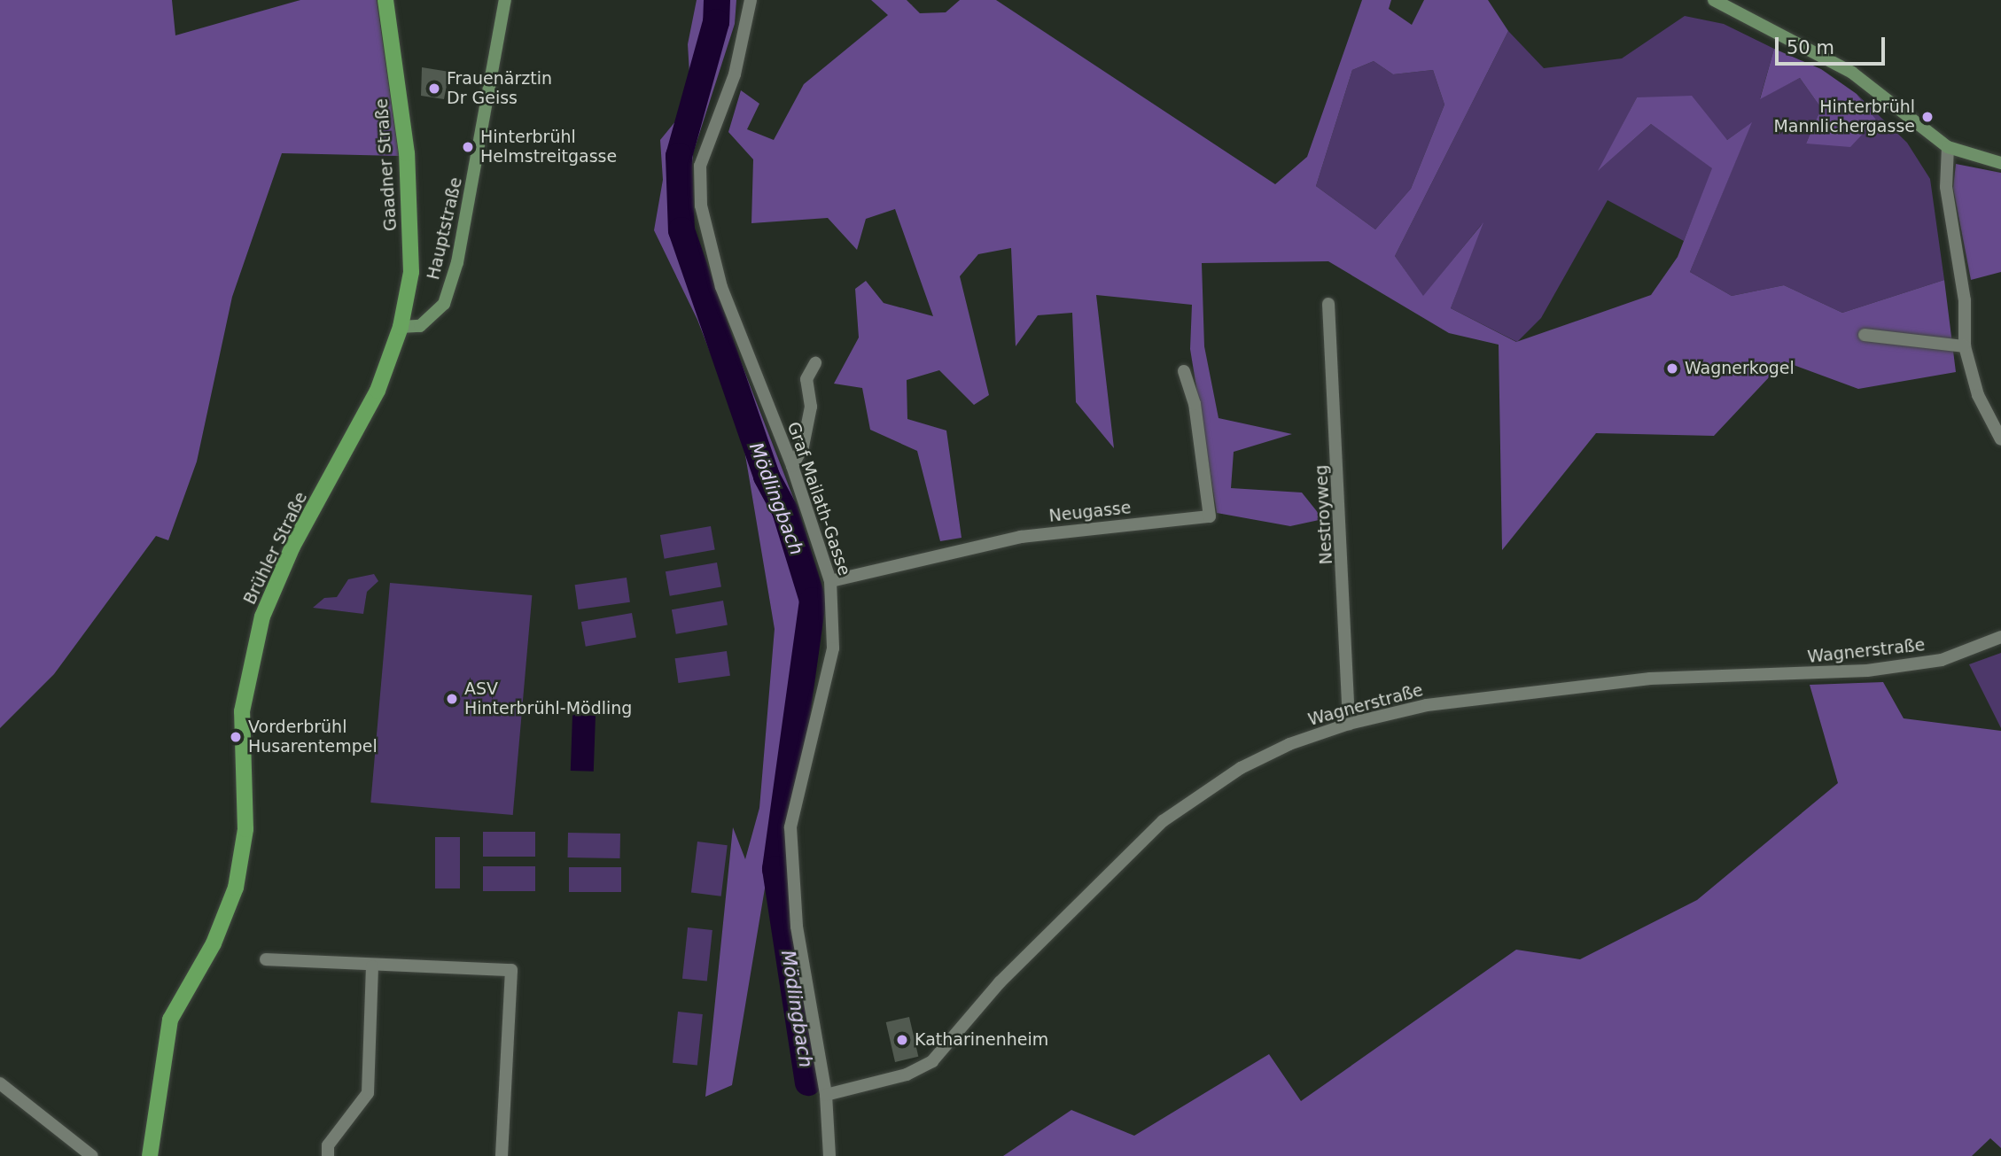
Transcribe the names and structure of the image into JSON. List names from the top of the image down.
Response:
{
  "streets": {
    "main road": ["Gaadner Straße", "Brühler Straße"],
    "street": [
      "Hauptstraße",
      "Graf Mailath-Gasse",
      "Neugasse",
      "Nestroyweg",
      "Wagnerstraße"
    ]
  },
  "crossings": [
    ["Gaadner Straße", "Hauptstraße"],
    ["Gaadner Straße", "Brühler Straße"],
    ["Hauptstraße", "Brühler Straße"],
    ["Graf Mailath-Gasse", "Neugasse"],
    ["Graf Mailath-Gasse", "Wagnerstraße"],
    ["Nestroyweg", "Wagnerstraße"]
  ],
  "water": ["Mödlingbach"],
  "places": [
    "Frauenärztin Dr Geiss",
    "Hinterbrühl Mannlichergasse",
    "Hinterbrühl Helmstreitgasse",
    "Wagnerkogel",
    "ASV Hinterbrühl-Mödling",
    "Vorderbrühl Husarentempel",
    "Katharinenheim"
  ],
  "scale_bar": "50 m"
}
